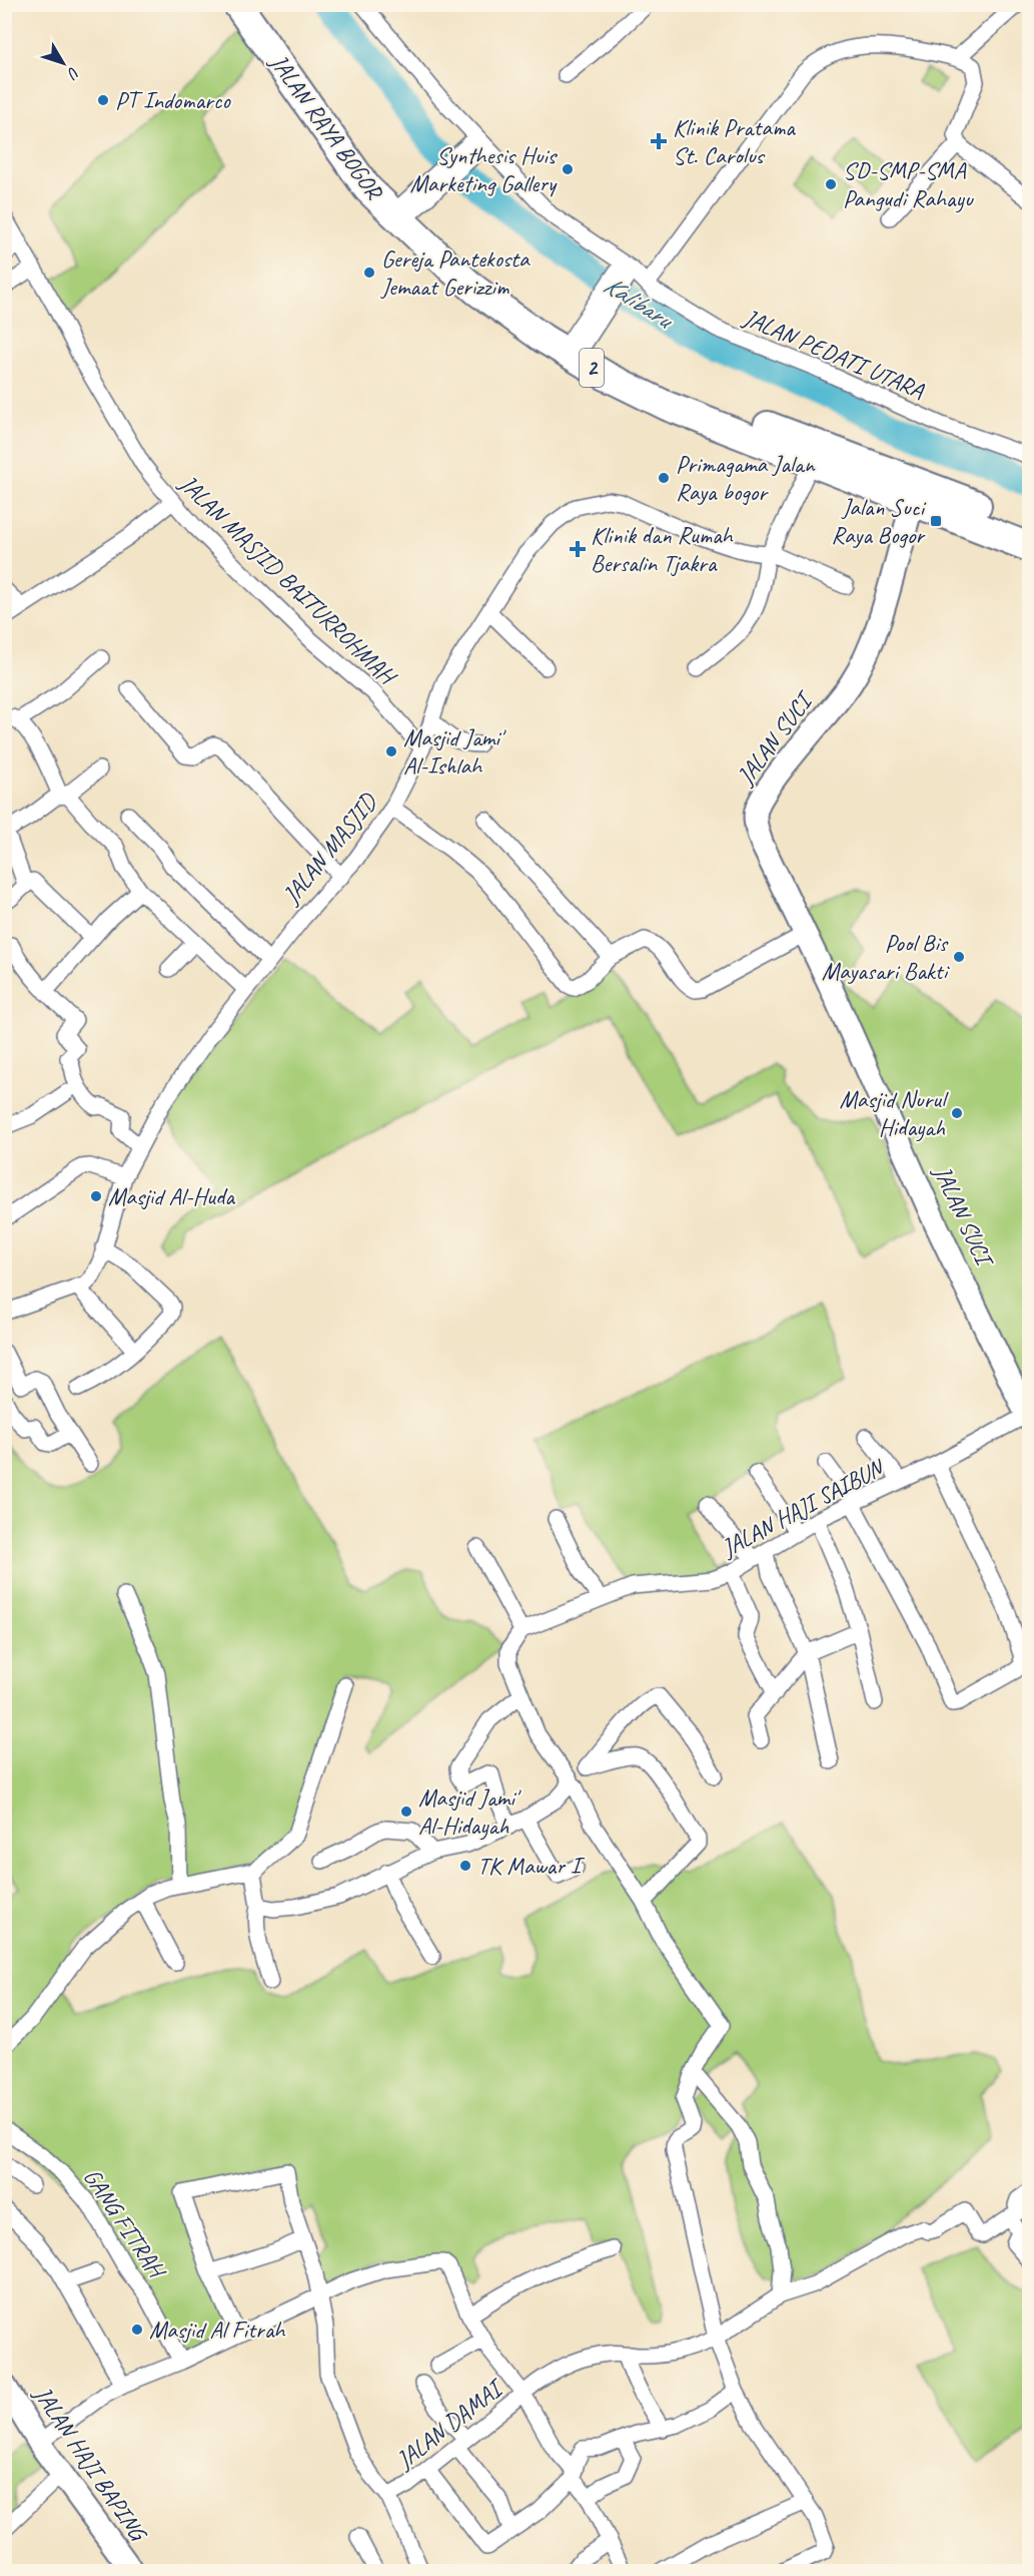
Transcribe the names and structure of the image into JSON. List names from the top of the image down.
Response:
{
  "streets": {
    "highway": ["JALAN RAYA BOGOR", "2"],
    "street": [
      "JALAN PEDATI UTARA",
      "JALAN MASJID BAITURROHMAH",
      "JALAN SUCI",
      "JALAN MASJID",
      "JALAN HAJI SAIBUN",
      "GANG FITRAH",
      "JALAN DAMAI",
      "JALAN HAJI BAPING"
    ]
  },
  "crossings": [
    ["JALAN RAYA BOGOR", "JALAN SUCI"],
    ["JALAN MASJID BAITURROHMAH", "JALAN MASJID"],
    ["JALAN SUCI", "JALAN HAJI SAIBUN"]
  ],
  "water": ["Kalibaru"],
  "places": {
    "other": [
      "PT Indomarco",
      "Synthesis Huis Marketing Gallery",
      "SD-SMP-SMA Pangudi Rahayu",
      "Gereja Pantekosta Jemaat Gerizzim",
      "Primagama Jalan Raya bogor",
      "Masjid Jami' Al-Ishlah",
      "Pool Bis Mayasari Bakti",
      "Masjid Nurul Hidayah",
      "Masjid Al-Huda",
      "Masjid Jami' Al-Hidayah",
      "TK Mawar I",
      "Masjid Al Fitrah"
    ],
    "health": ["Klinik Pratama St. Carolus", "Klinik dan Rumah Bersalin Tjakra"],
    "transit": ["Jalan Suci Raya Bogor"]
  },
  "north": "bottom right"
}
